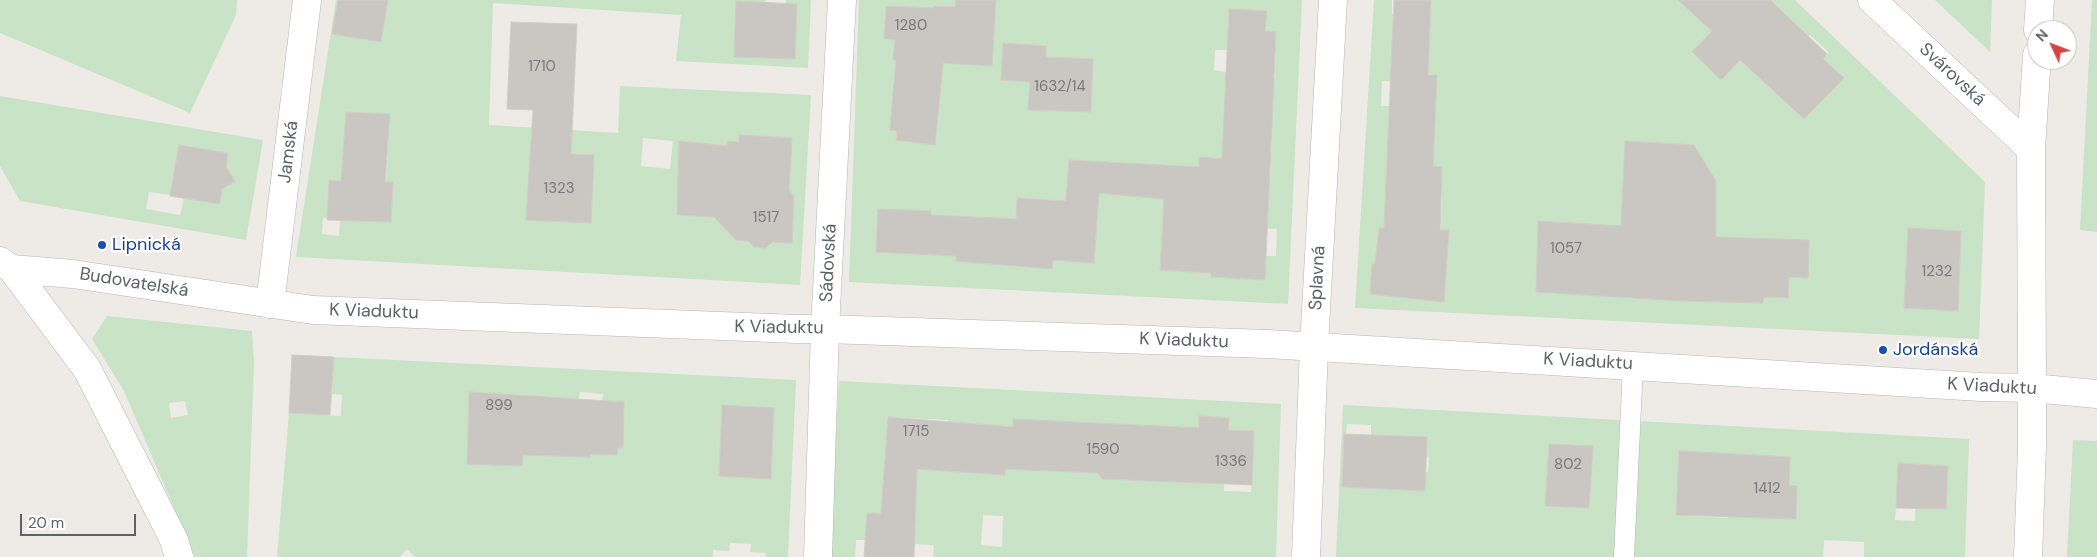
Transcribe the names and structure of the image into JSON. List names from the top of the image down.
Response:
{
  "streets": {
    "street": [
      "Svárovská",
      "Jamská",
      "Sádovská",
      "Splavná",
      "Budovatelská",
      "K Viaduktu"
    ]
  },
  "crossings": [
    ["Jamská", "Budovatelská"],
    ["Jamská", "K Viaduktu"],
    ["Sádovská", "K Viaduktu"],
    ["Splavná", "K Viaduktu"],
    ["Budovatelská", "K Viaduktu"]
  ],
  "places": ["Lipnická", "Jordánská"],
  "house_numbers": [
    "1280",
    "1710",
    "1632/14",
    "1323",
    "1517",
    "1057",
    "1232",
    "899",
    "1715",
    "1590",
    "1336",
    "802",
    "1412"
  ],
  "scale_bar": "20 m",
  "north": "top left"
}
